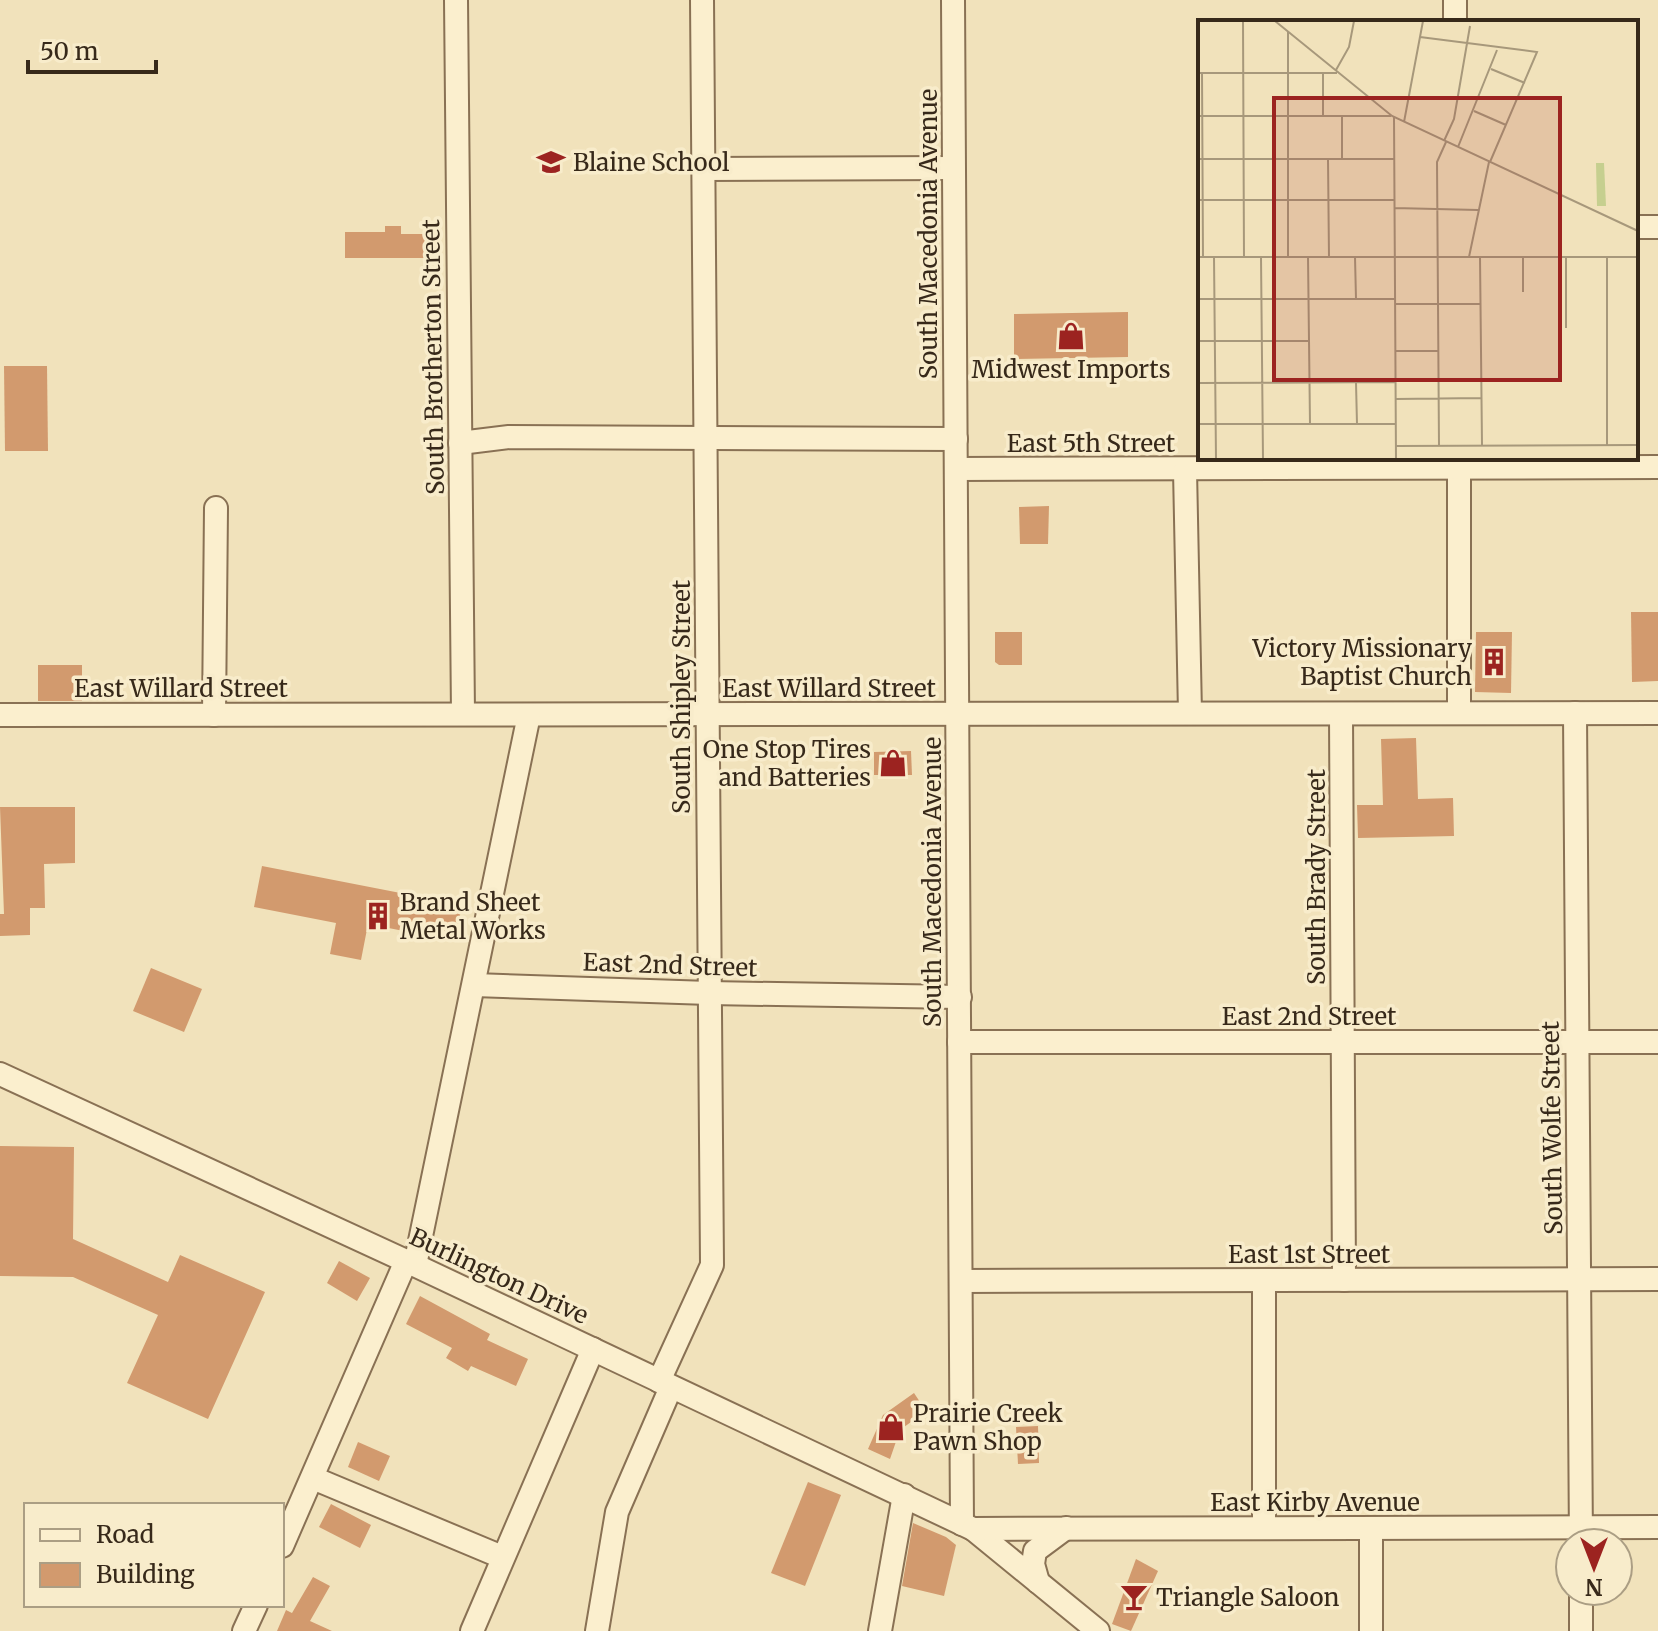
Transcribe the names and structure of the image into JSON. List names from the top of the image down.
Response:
{
  "streets": {
    "street": [
      "South Macedonia Avenue",
      "South Brotherton Street",
      "East 5th Street",
      "East Willard Street",
      "South Shipley Street",
      "South Brady Street",
      "East 2nd Street",
      "South Wolfe Street",
      "East 1st Street",
      "Burlington Drive",
      "East Kirby Avenue"
    ]
  },
  "crossings": [
    ["South Macedonia Avenue", "East 5th Street"],
    ["South Macedonia Avenue", "East Willard Street"],
    ["South Macedonia Avenue", "East 2nd Street"],
    ["South Macedonia Avenue", "East 1st Street"],
    ["South Macedonia Avenue", "Burlington Drive"],
    ["South Macedonia Avenue", "East Kirby Avenue"],
    ["South Brotherton Street", "East Willard Street"],
    ["East Willard Street", "South Shipley Street"],
    ["East Willard Street", "South Brady Street"],
    ["East Willard Street", "South Wolfe Street"],
    ["South Shipley Street", "East 2nd Street"],
    ["South Shipley Street", "Burlington Drive"],
    ["South Brady Street", "East 2nd Street"],
    ["South Brady Street", "East 1st Street"],
    ["East 2nd Street", "South Wolfe Street"],
    ["South Wolfe Street", "East 1st Street"],
    ["Burlington Drive", "East Kirby Avenue"]
  ],
  "places": {
    "school or university": ["Blaine School"],
    "shop": ["Midwest Imports", "One Stop Tires and Batteries", "Prairie Creek Pawn Shop"],
    "building": ["Victory Missionary Baptist Church", "Brand Sheet Metal Works"],
    "bar": ["Triangle Saloon"]
  },
  "legend": ["Road", "Building"],
  "scale_bar": "50 m",
  "north": "bottom"
}
